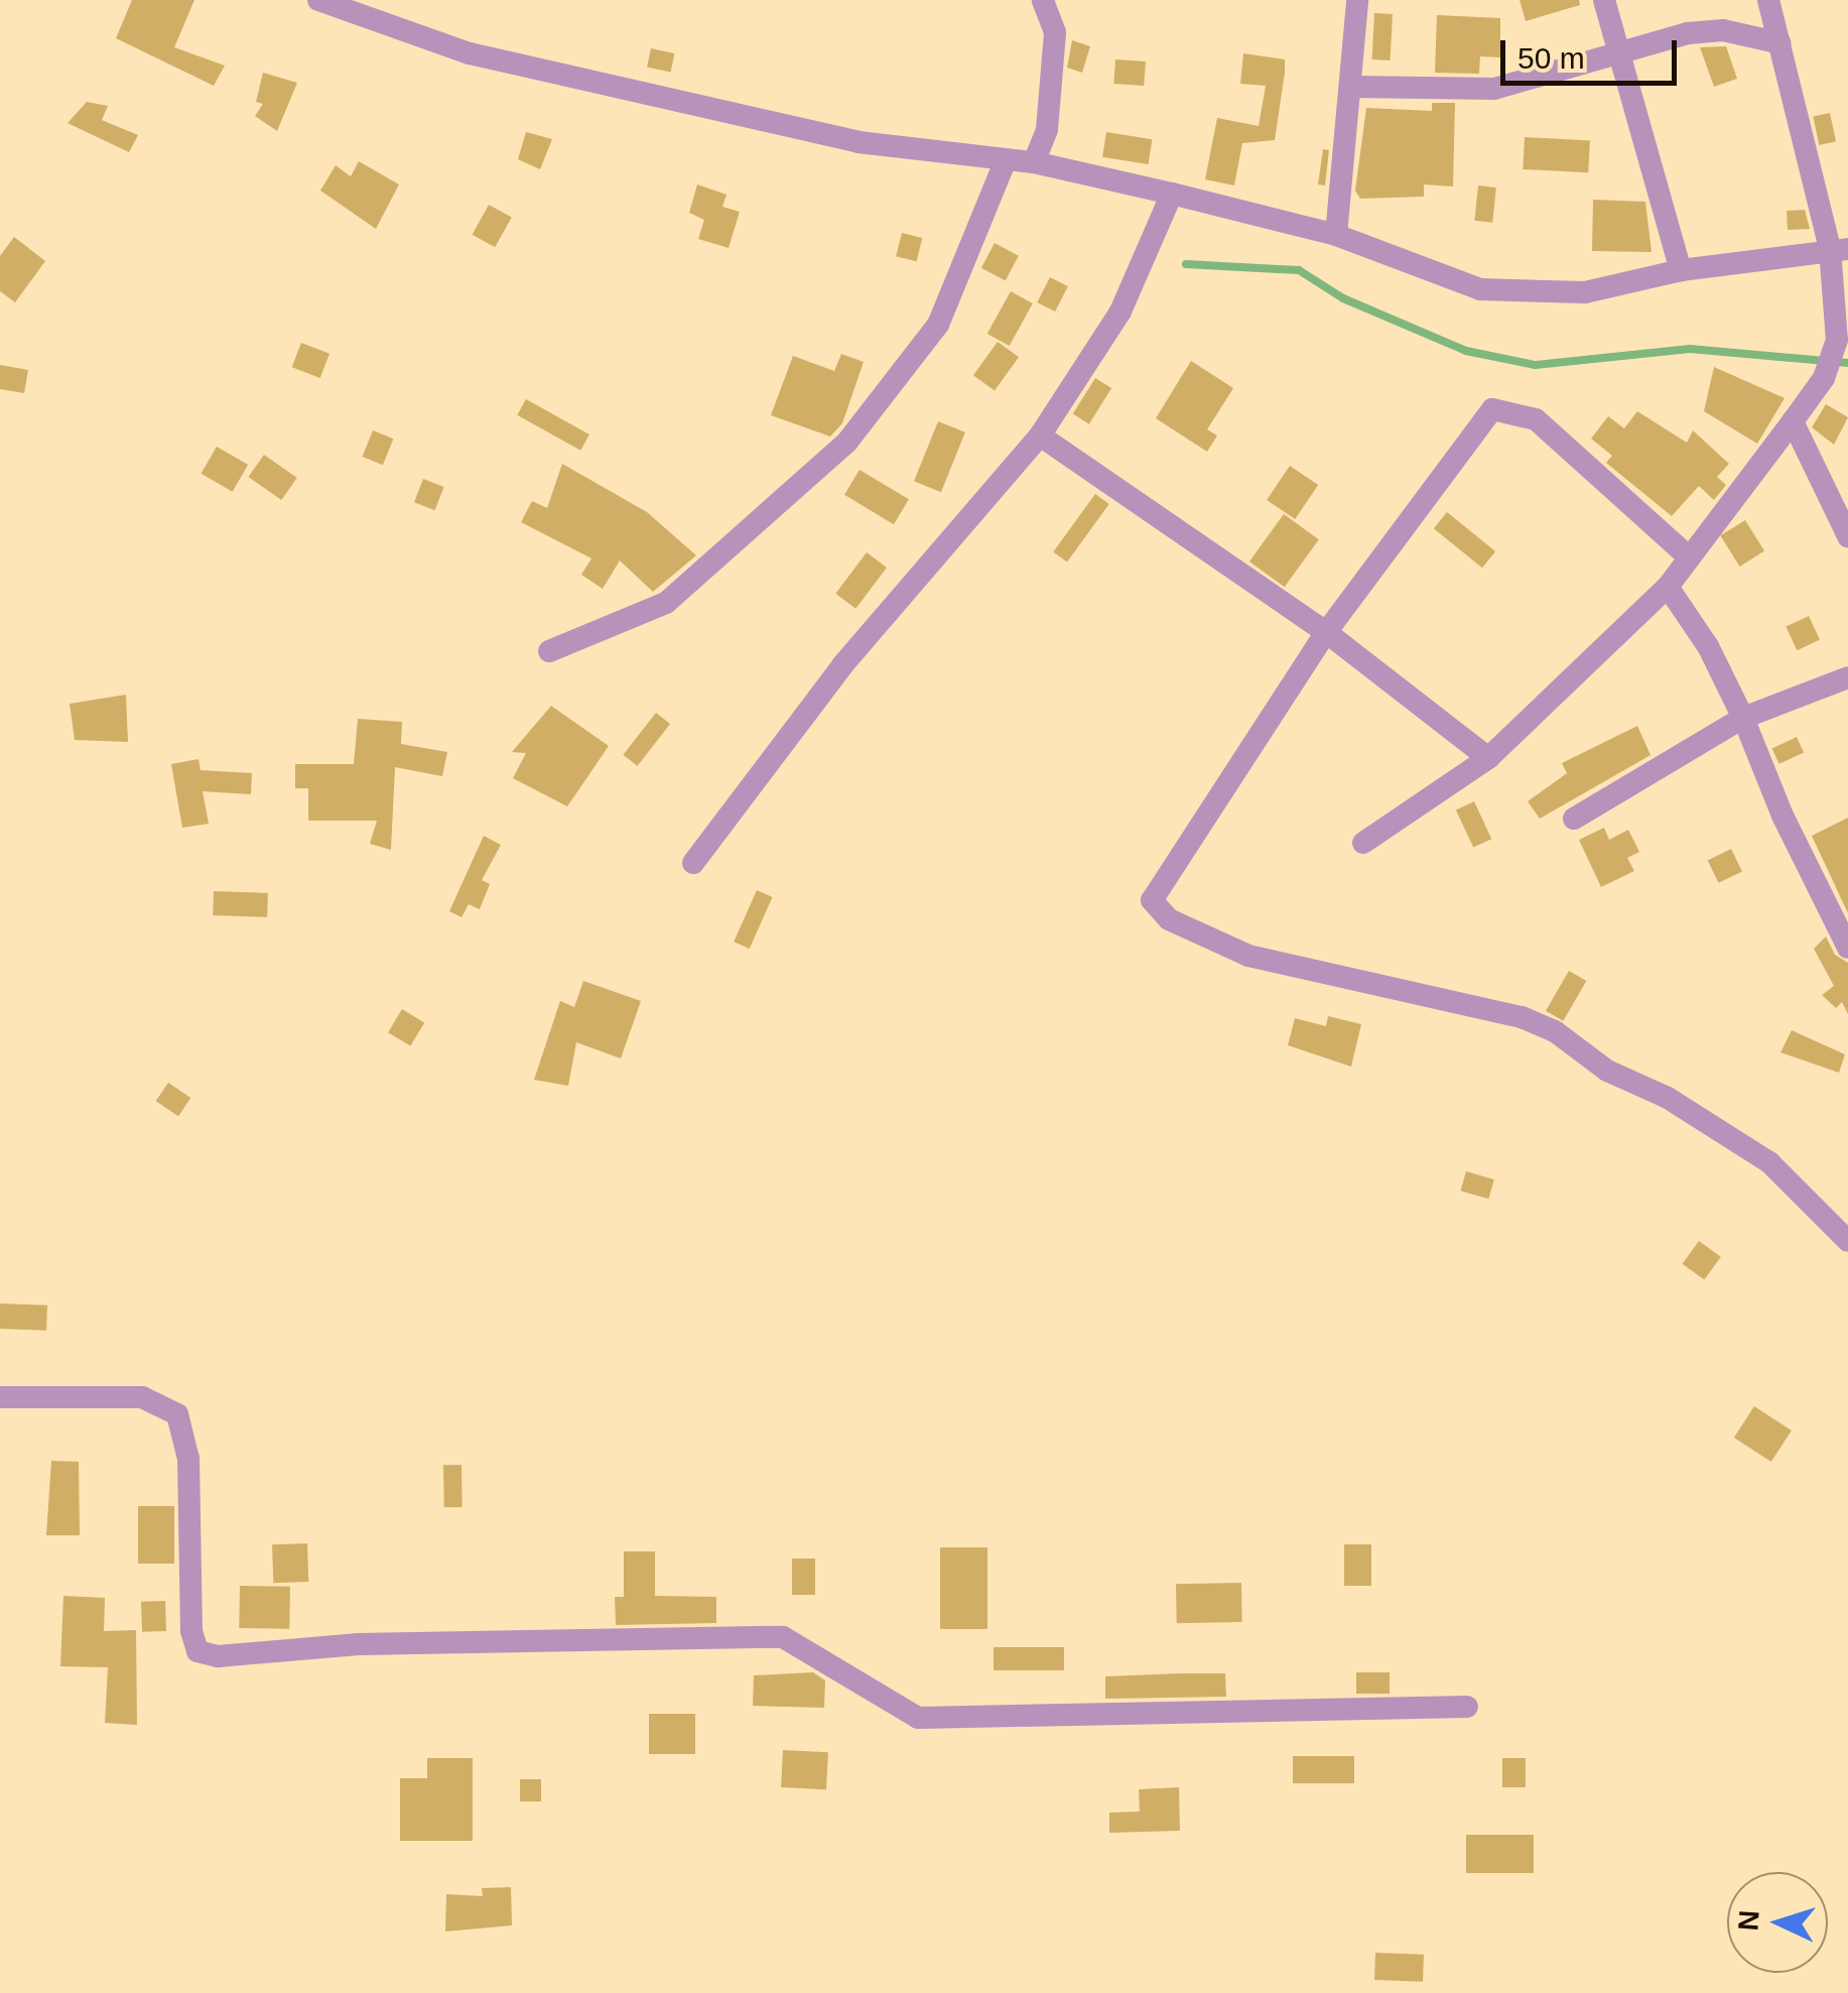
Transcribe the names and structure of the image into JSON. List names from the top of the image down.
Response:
{
  "scale_bar": "50 m",
  "north": "left"
}
